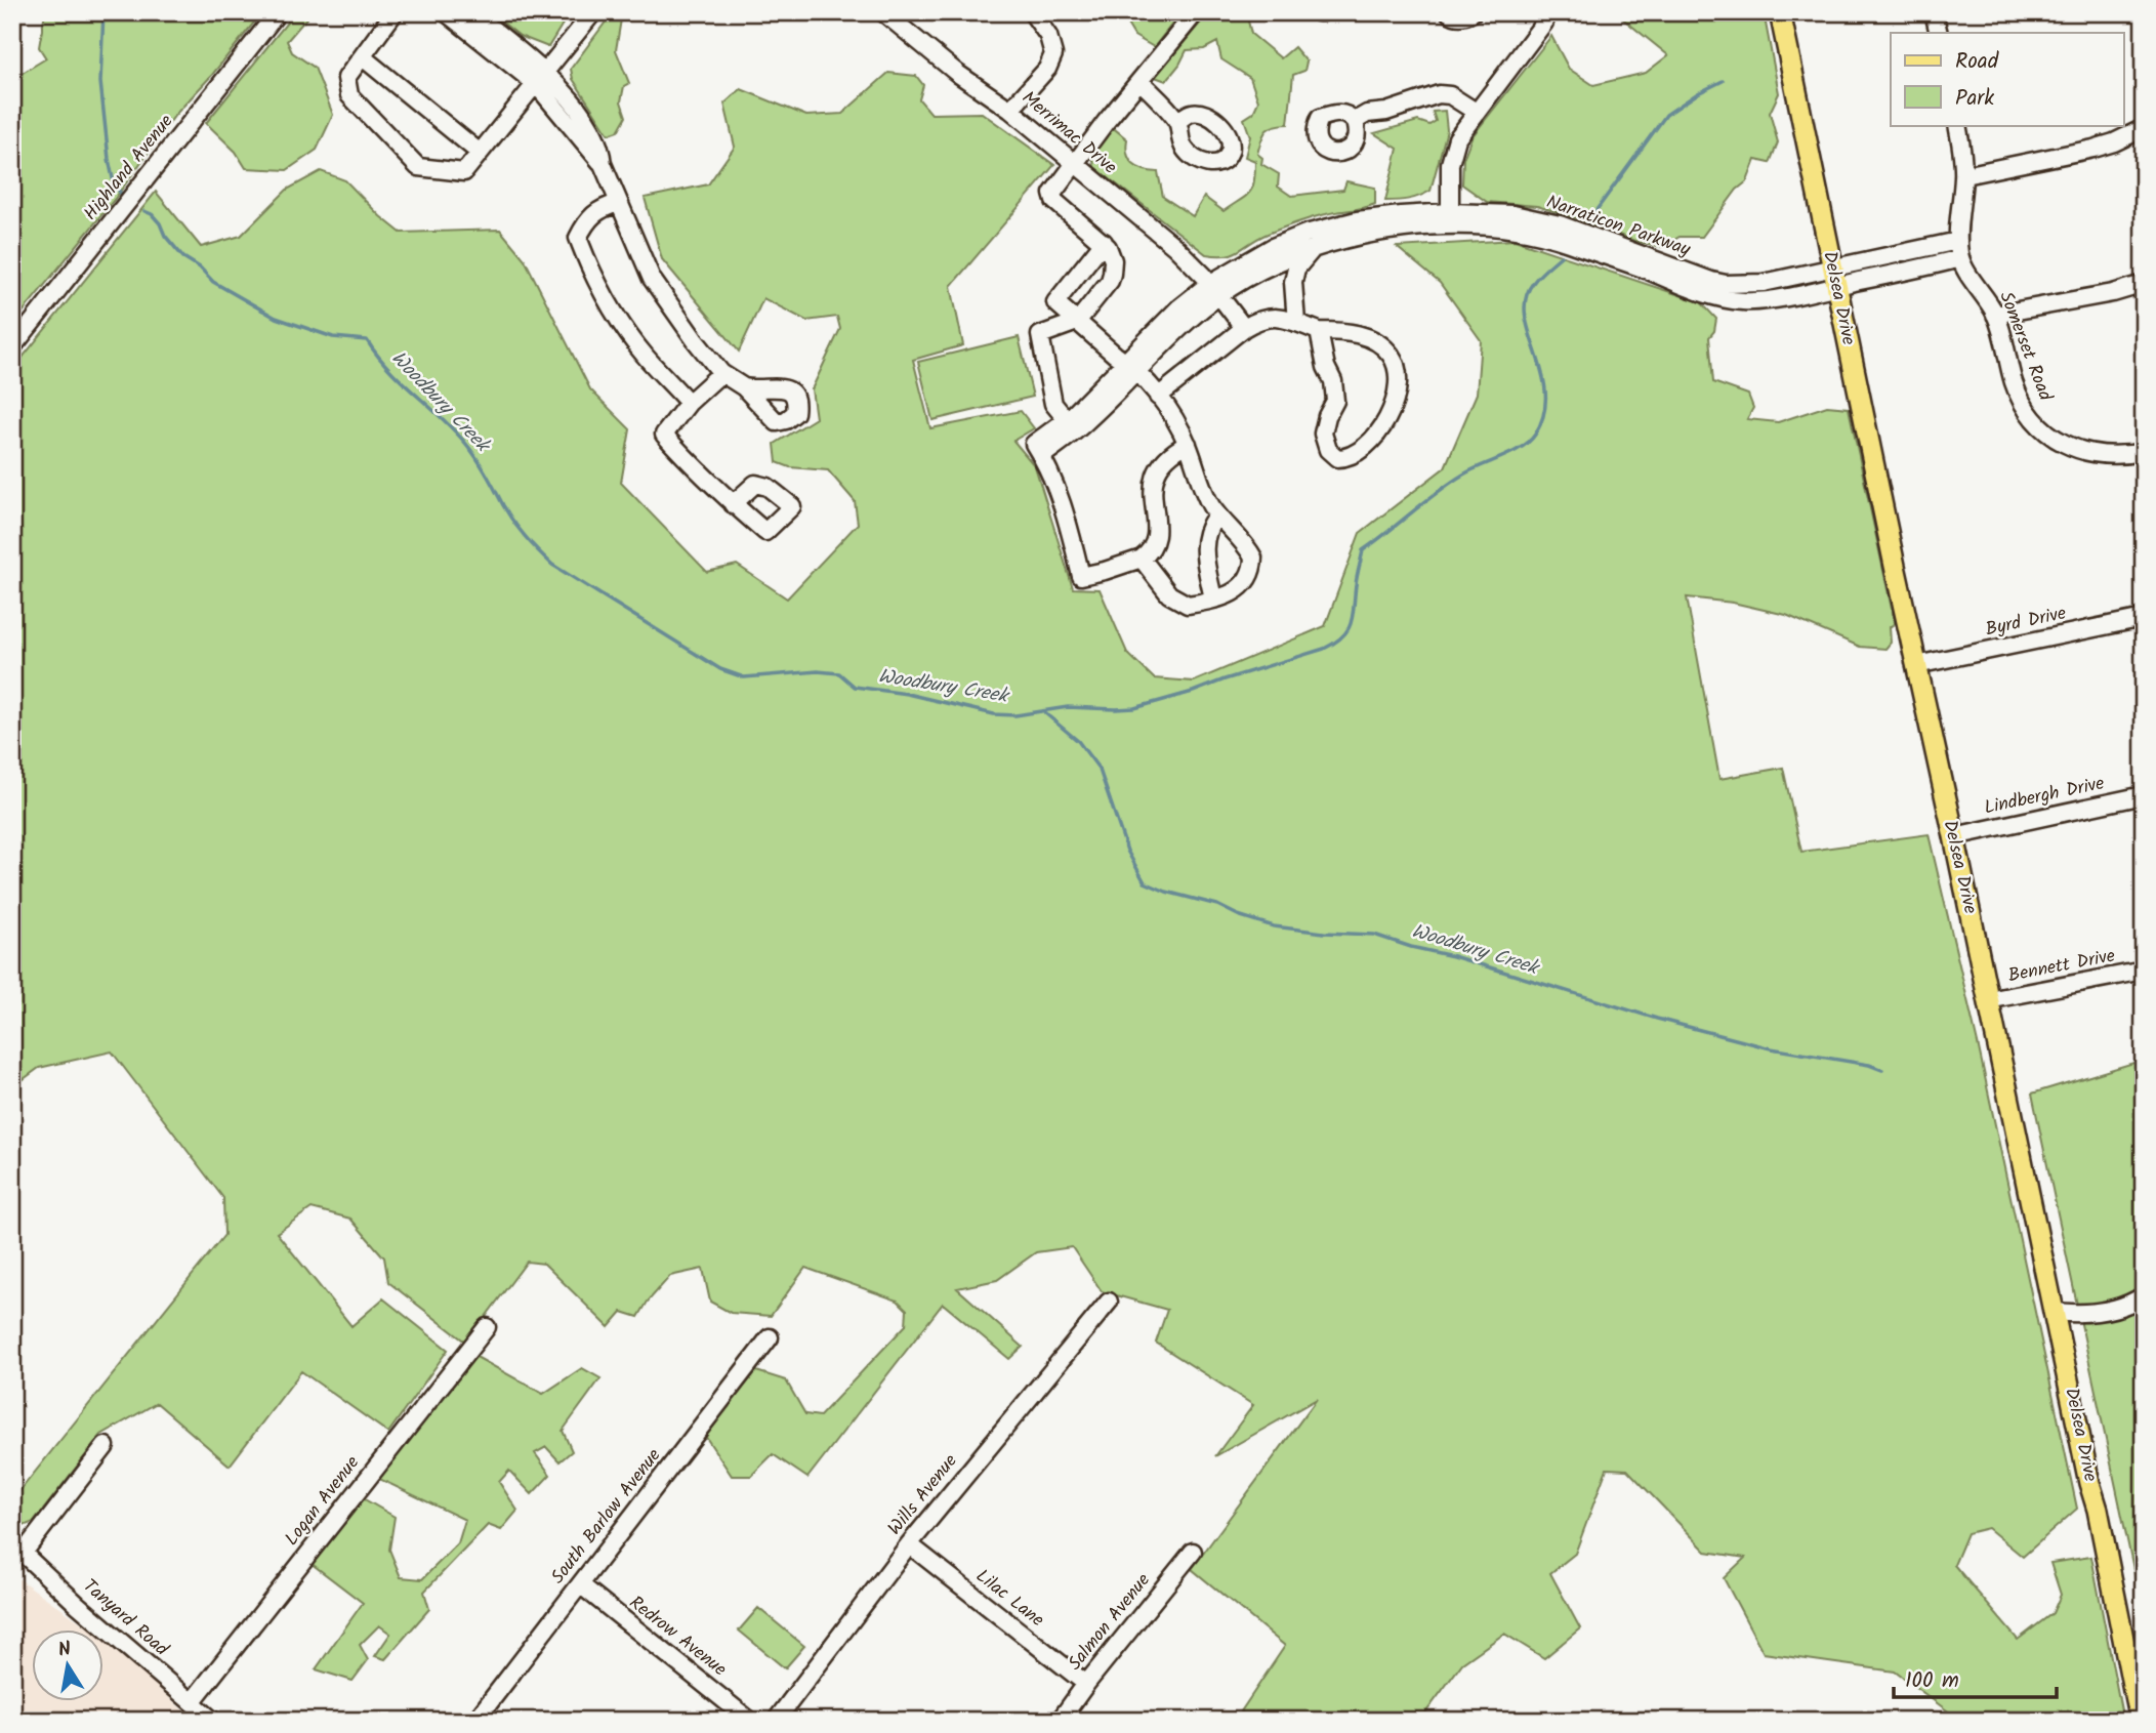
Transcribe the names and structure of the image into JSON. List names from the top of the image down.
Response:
{
  "streets": {
    "main road": ["Delsea Drive"],
    "street": [
      "Merrimac Drive",
      "Highland Avenue",
      "Narraticon Parkway",
      "Somerset Road",
      "Byrd Drive",
      "Lindbergh Drive",
      "Bennett Drive",
      "Wills Avenue",
      "Logan Avenue",
      "South Barlow Avenue",
      "Lilac Lane",
      "Tanyard Road",
      "Salmon Avenue",
      "Redrow Avenue"
    ]
  },
  "crossings": [
    ["Merrimac Drive", "Narraticon Parkway"],
    ["Narraticon Parkway", "Delsea Drive"],
    ["Narraticon Parkway", "Somerset Road"],
    ["Delsea Drive", "Byrd Drive"],
    ["Delsea Drive", "Lindbergh Drive"],
    ["Delsea Drive", "Bennett Drive"],
    ["Wills Avenue", "Lilac Lane"],
    ["Logan Avenue", "Tanyard Road"],
    ["South Barlow Avenue", "Redrow Avenue"],
    ["Lilac Lane", "Salmon Avenue"]
  ],
  "water": ["Woodbury Creek"],
  "legend": ["Road", "Park"],
  "scale_bar": "100 m",
  "north": "top"
}
